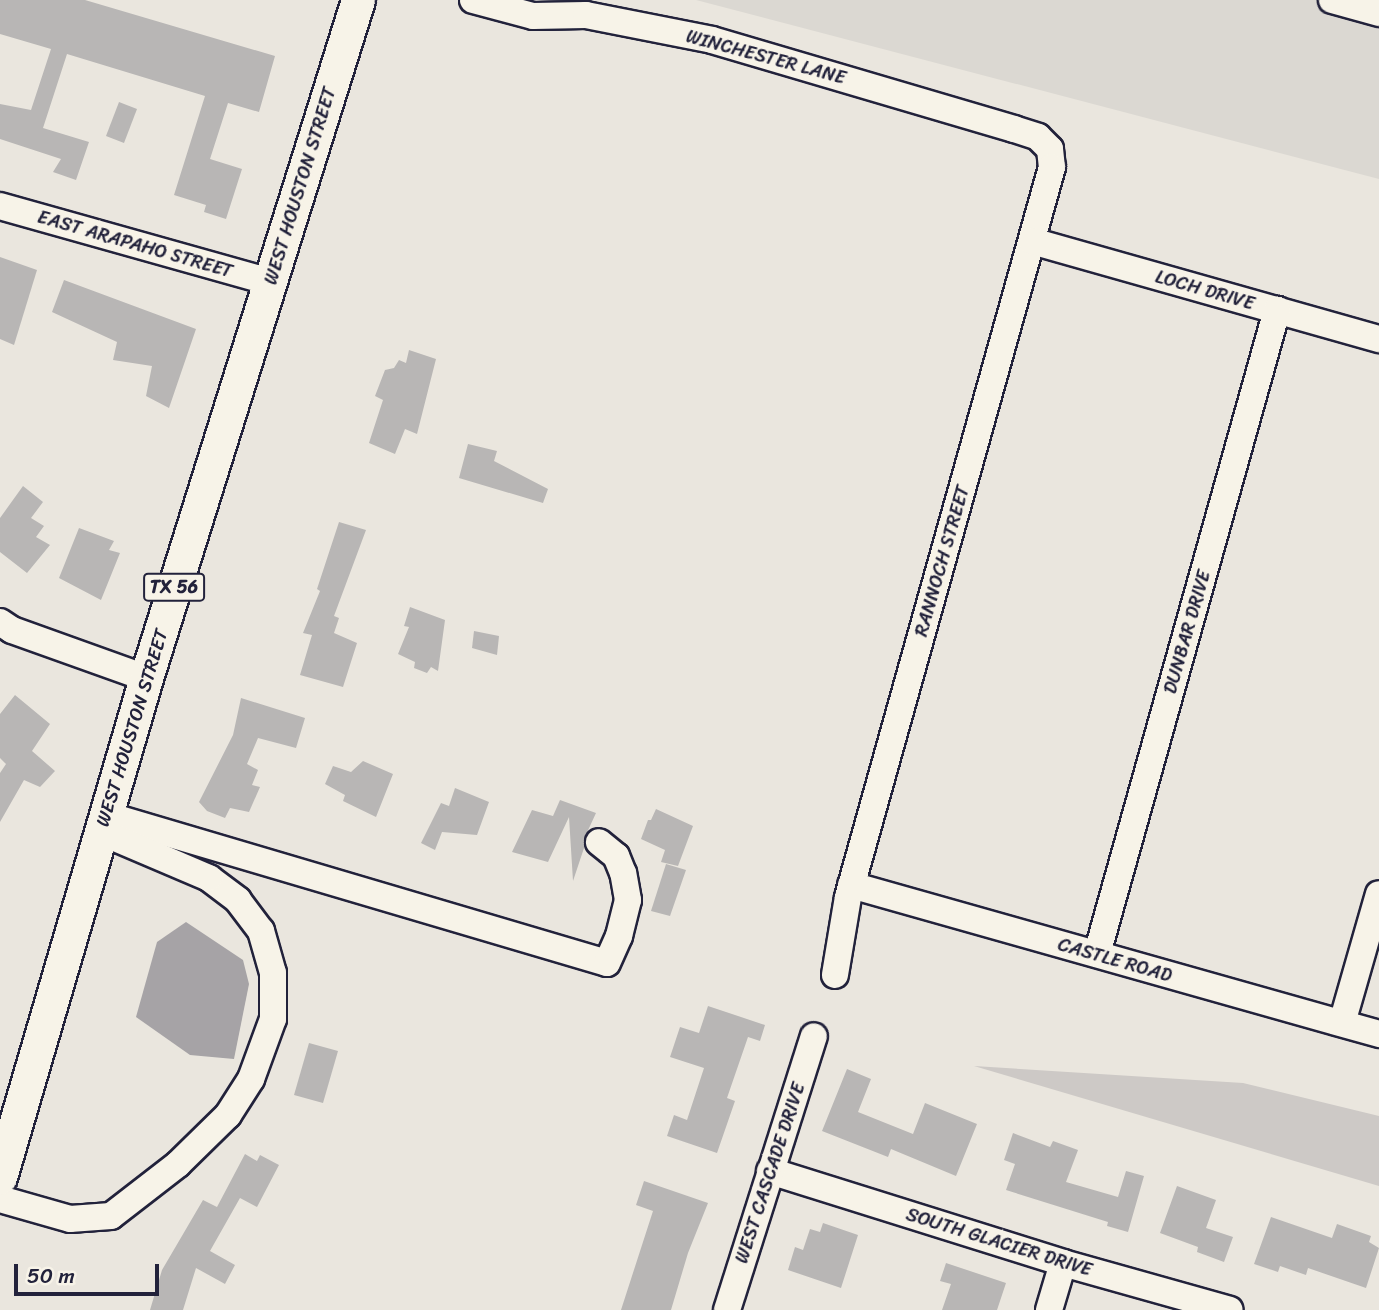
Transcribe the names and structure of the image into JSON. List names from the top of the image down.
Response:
{
  "streets": {
    "main road": ["WEST HOUSTON STREET", "TX 56"],
    "street": [
      "WINCHESTER LANE",
      "EAST ARAPAHO STREET",
      "LOCH DRIVE",
      "RANNOCH STREET",
      "DUNBAR DRIVE",
      "CASTLE ROAD",
      "WEST CASCADE DRIVE",
      "SOUTH GLACIER DRIVE"
    ]
  },
  "crossings": [
    ["WINCHESTER LANE", "RANNOCH STREET"],
    ["WEST HOUSTON STREET", "EAST ARAPAHO STREET"],
    ["LOCH DRIVE", "RANNOCH STREET"],
    ["LOCH DRIVE", "DUNBAR DRIVE"],
    ["RANNOCH STREET", "CASTLE ROAD"],
    ["DUNBAR DRIVE", "CASTLE ROAD"],
    ["WEST CASCADE DRIVE", "SOUTH GLACIER DRIVE"]
  ],
  "scale_bar": "50 m"
}
